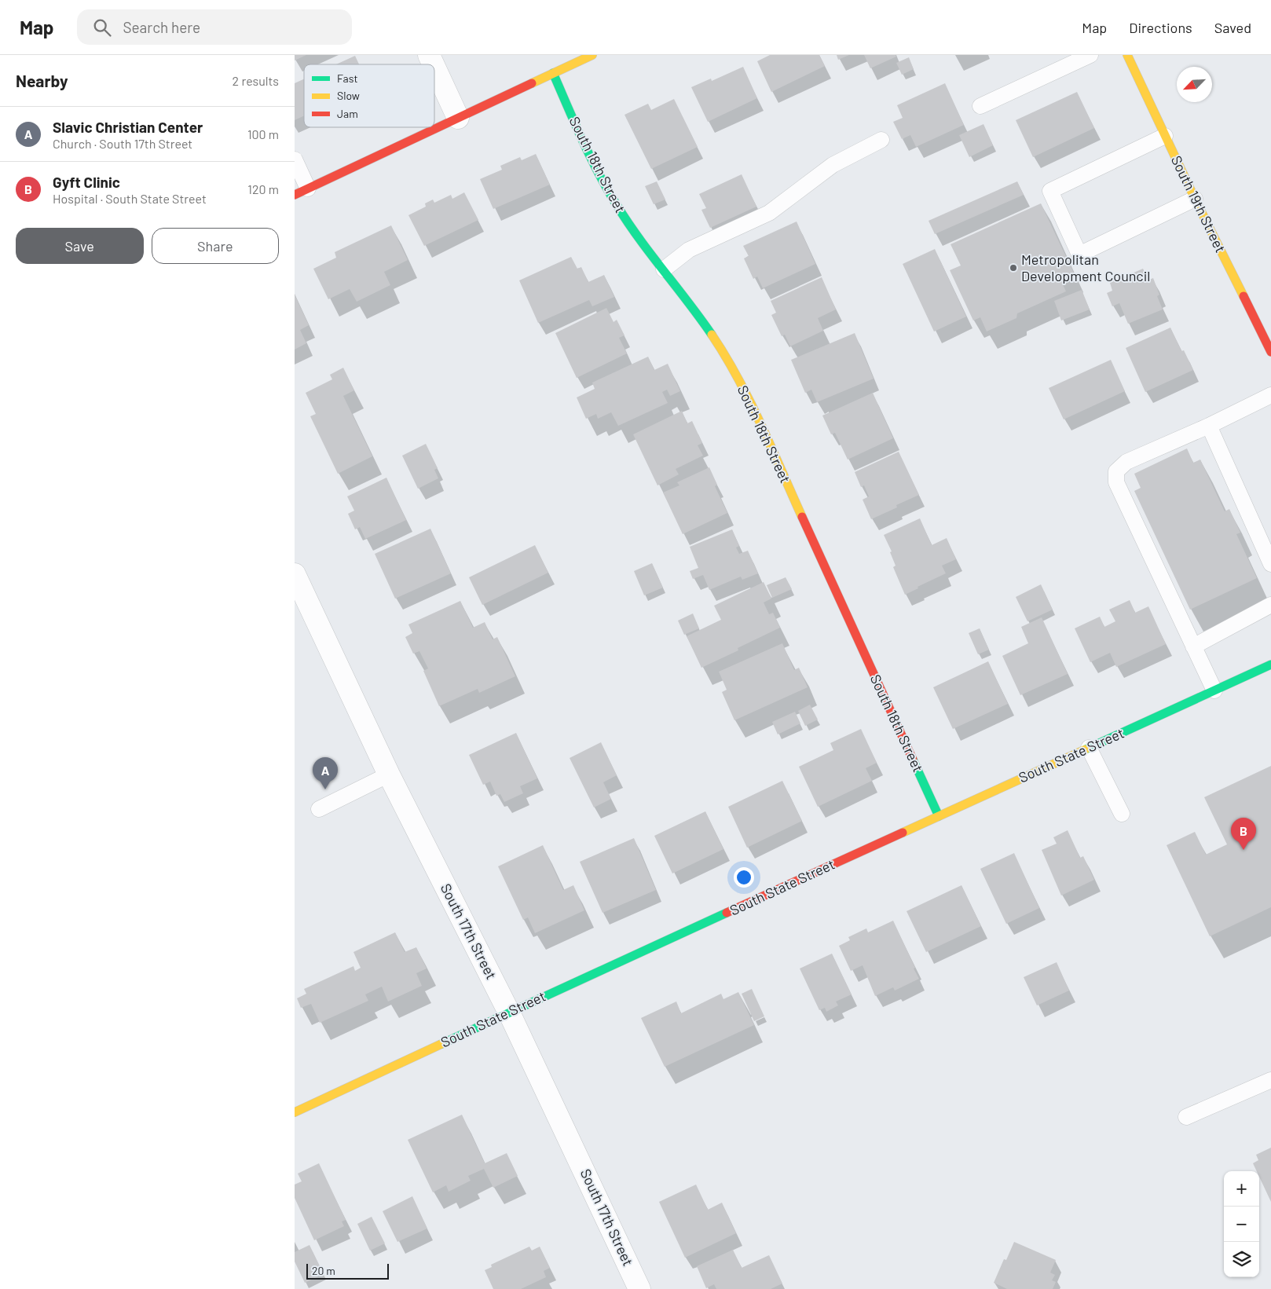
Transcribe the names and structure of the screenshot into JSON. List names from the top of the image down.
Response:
{
  "streets": {
    "street": [
      "South 18th Street",
      "South 19th Street",
      "South State Street",
      "South 17th Street"
    ]
  },
  "crossings": [
    ["South 18th Street", "South State Street"],
    ["South State Street", "South 17th Street"]
  ],
  "places": ["Metropolitan Development Council"],
  "legend": ["Fast", "Slow", "Jam"],
  "scale_bar": "20 m",
  "north": "bottom left",
  "page": {
    "header": "Map",
    "search": "Search here",
    "nav": ["Map", "Directions", "Saved"],
    "heading": ["Nearby", "2 results"],
    "list": [
      {
        "mark": "A",
        "name": "Slavic Christian Center",
        "note": "Church · South 17th Street",
        "value": "100 m"
      },
      {
        "mark": "B",
        "name": "Gyft Clinic",
        "note": "Hospital · South State Street",
        "value": "120 m"
      }
    ],
    "buttons": ["Save", "Share"],
    "pins": ["A", "B"],
    "map_buttons": ["+", "−"],
    "scale": "20 m"
  }
}
